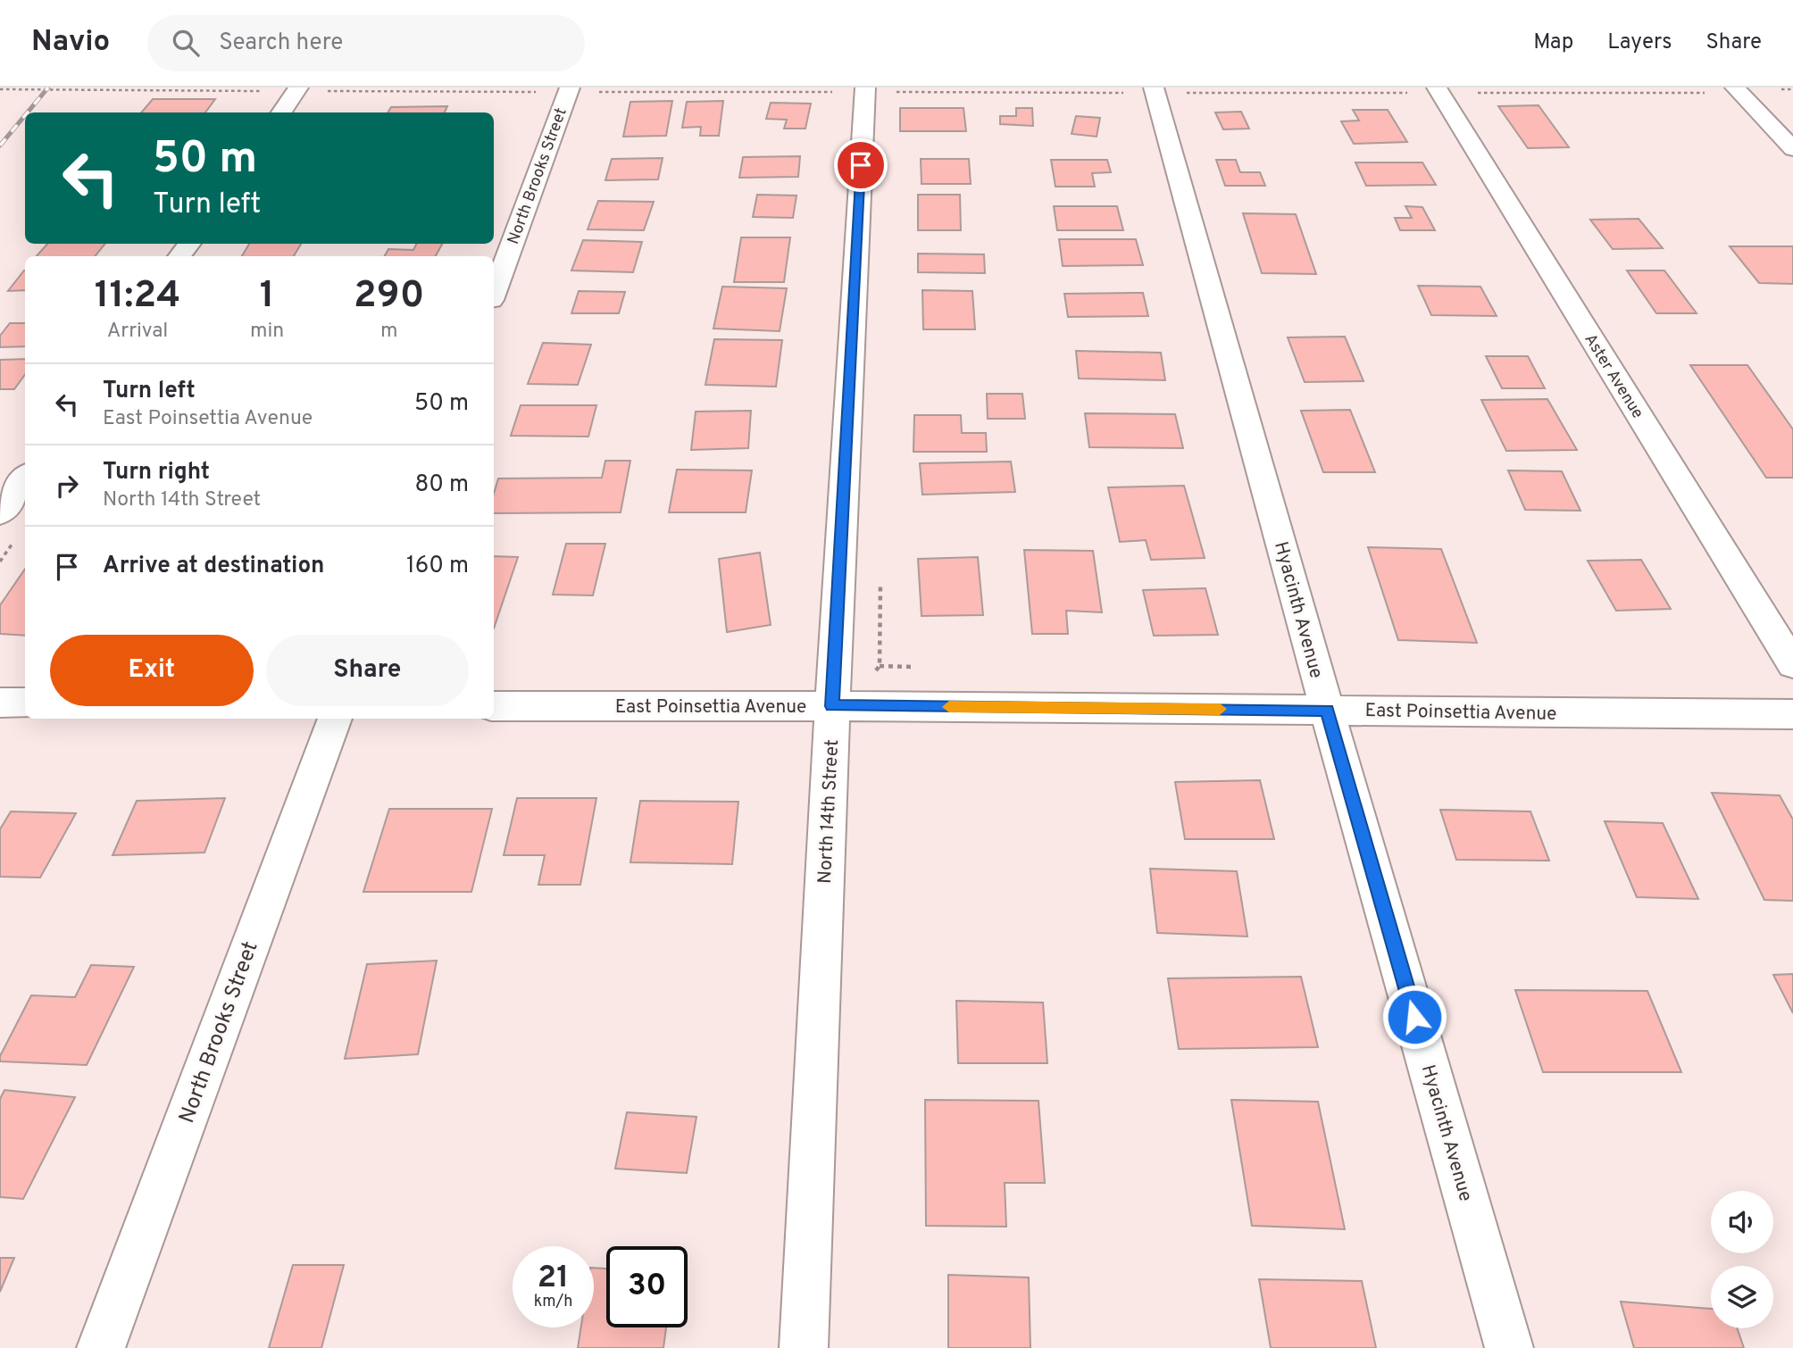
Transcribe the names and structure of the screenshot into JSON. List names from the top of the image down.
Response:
{
  "streets": {
    "street": [
      "North Brooks Street",
      "Aster Avenue",
      "Hyacinth Avenue",
      "East Poinsettia Avenue",
      "North 14th Street"
    ]
  },
  "crossings": [
    ["Hyacinth Avenue", "East Poinsettia Avenue"],
    ["East Poinsettia Avenue", "North 14th Street"]
  ],
  "page": {
    "header": "Navio",
    "search": "Search here",
    "nav": ["Map", "Layers", "Share"],
    "turn": ["50 m", "Turn left"],
    "eta": [
      "11:24",
      "Arrival",
      "1",
      "min",
      "290",
      "m"
    ],
    "list": [
      {
        "name": "Turn left",
        "note": "East Poinsettia Avenue",
        "value": "50 m"
      },
      {
        "name": "Turn right",
        "note": "North 14th Street",
        "value": "80 m"
      },
      {
        "name": "Arrive at destination",
        "value": "160 m"
      }
    ],
    "buttons": ["Exit", "Share"],
    "speed": "21 km/h",
    "limit": "30"
  }
}
